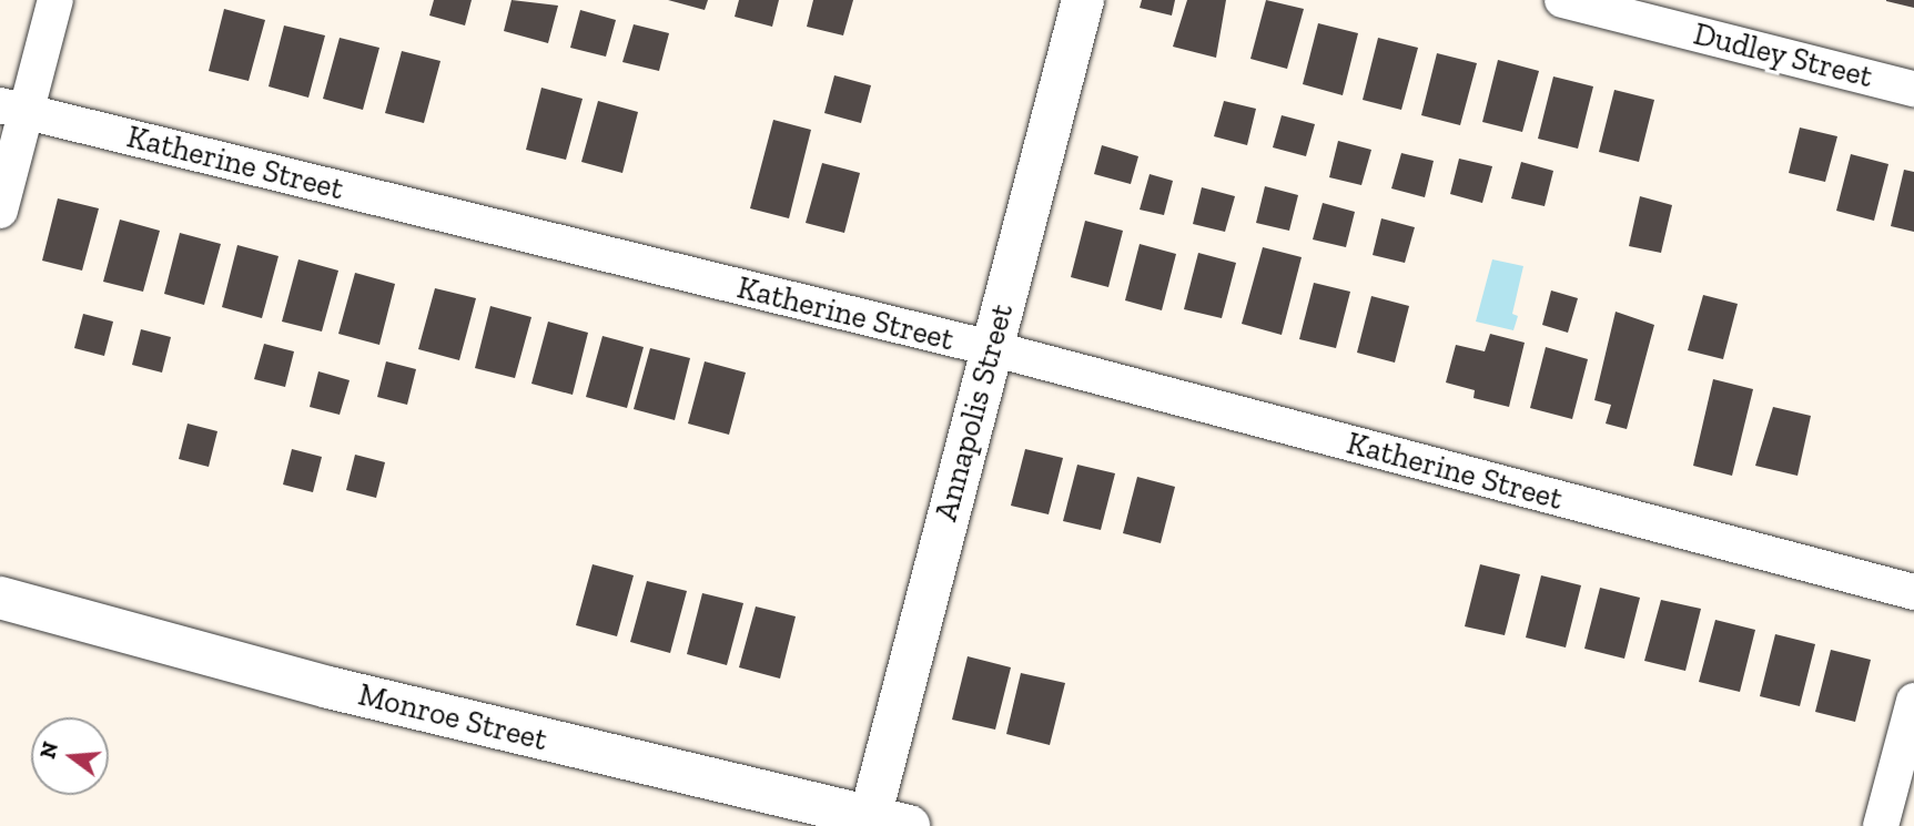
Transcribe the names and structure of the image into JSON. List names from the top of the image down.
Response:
{
  "streets": {
    "street": [
      "Dudley Street",
      "Katherine Street",
      "Annapolis Street",
      "Monroe Street"
    ]
  },
  "crossings": [
    ["Katherine Street", "Annapolis Street"],
    ["Annapolis Street", "Monroe Street"]
  ],
  "north": "left"
}
